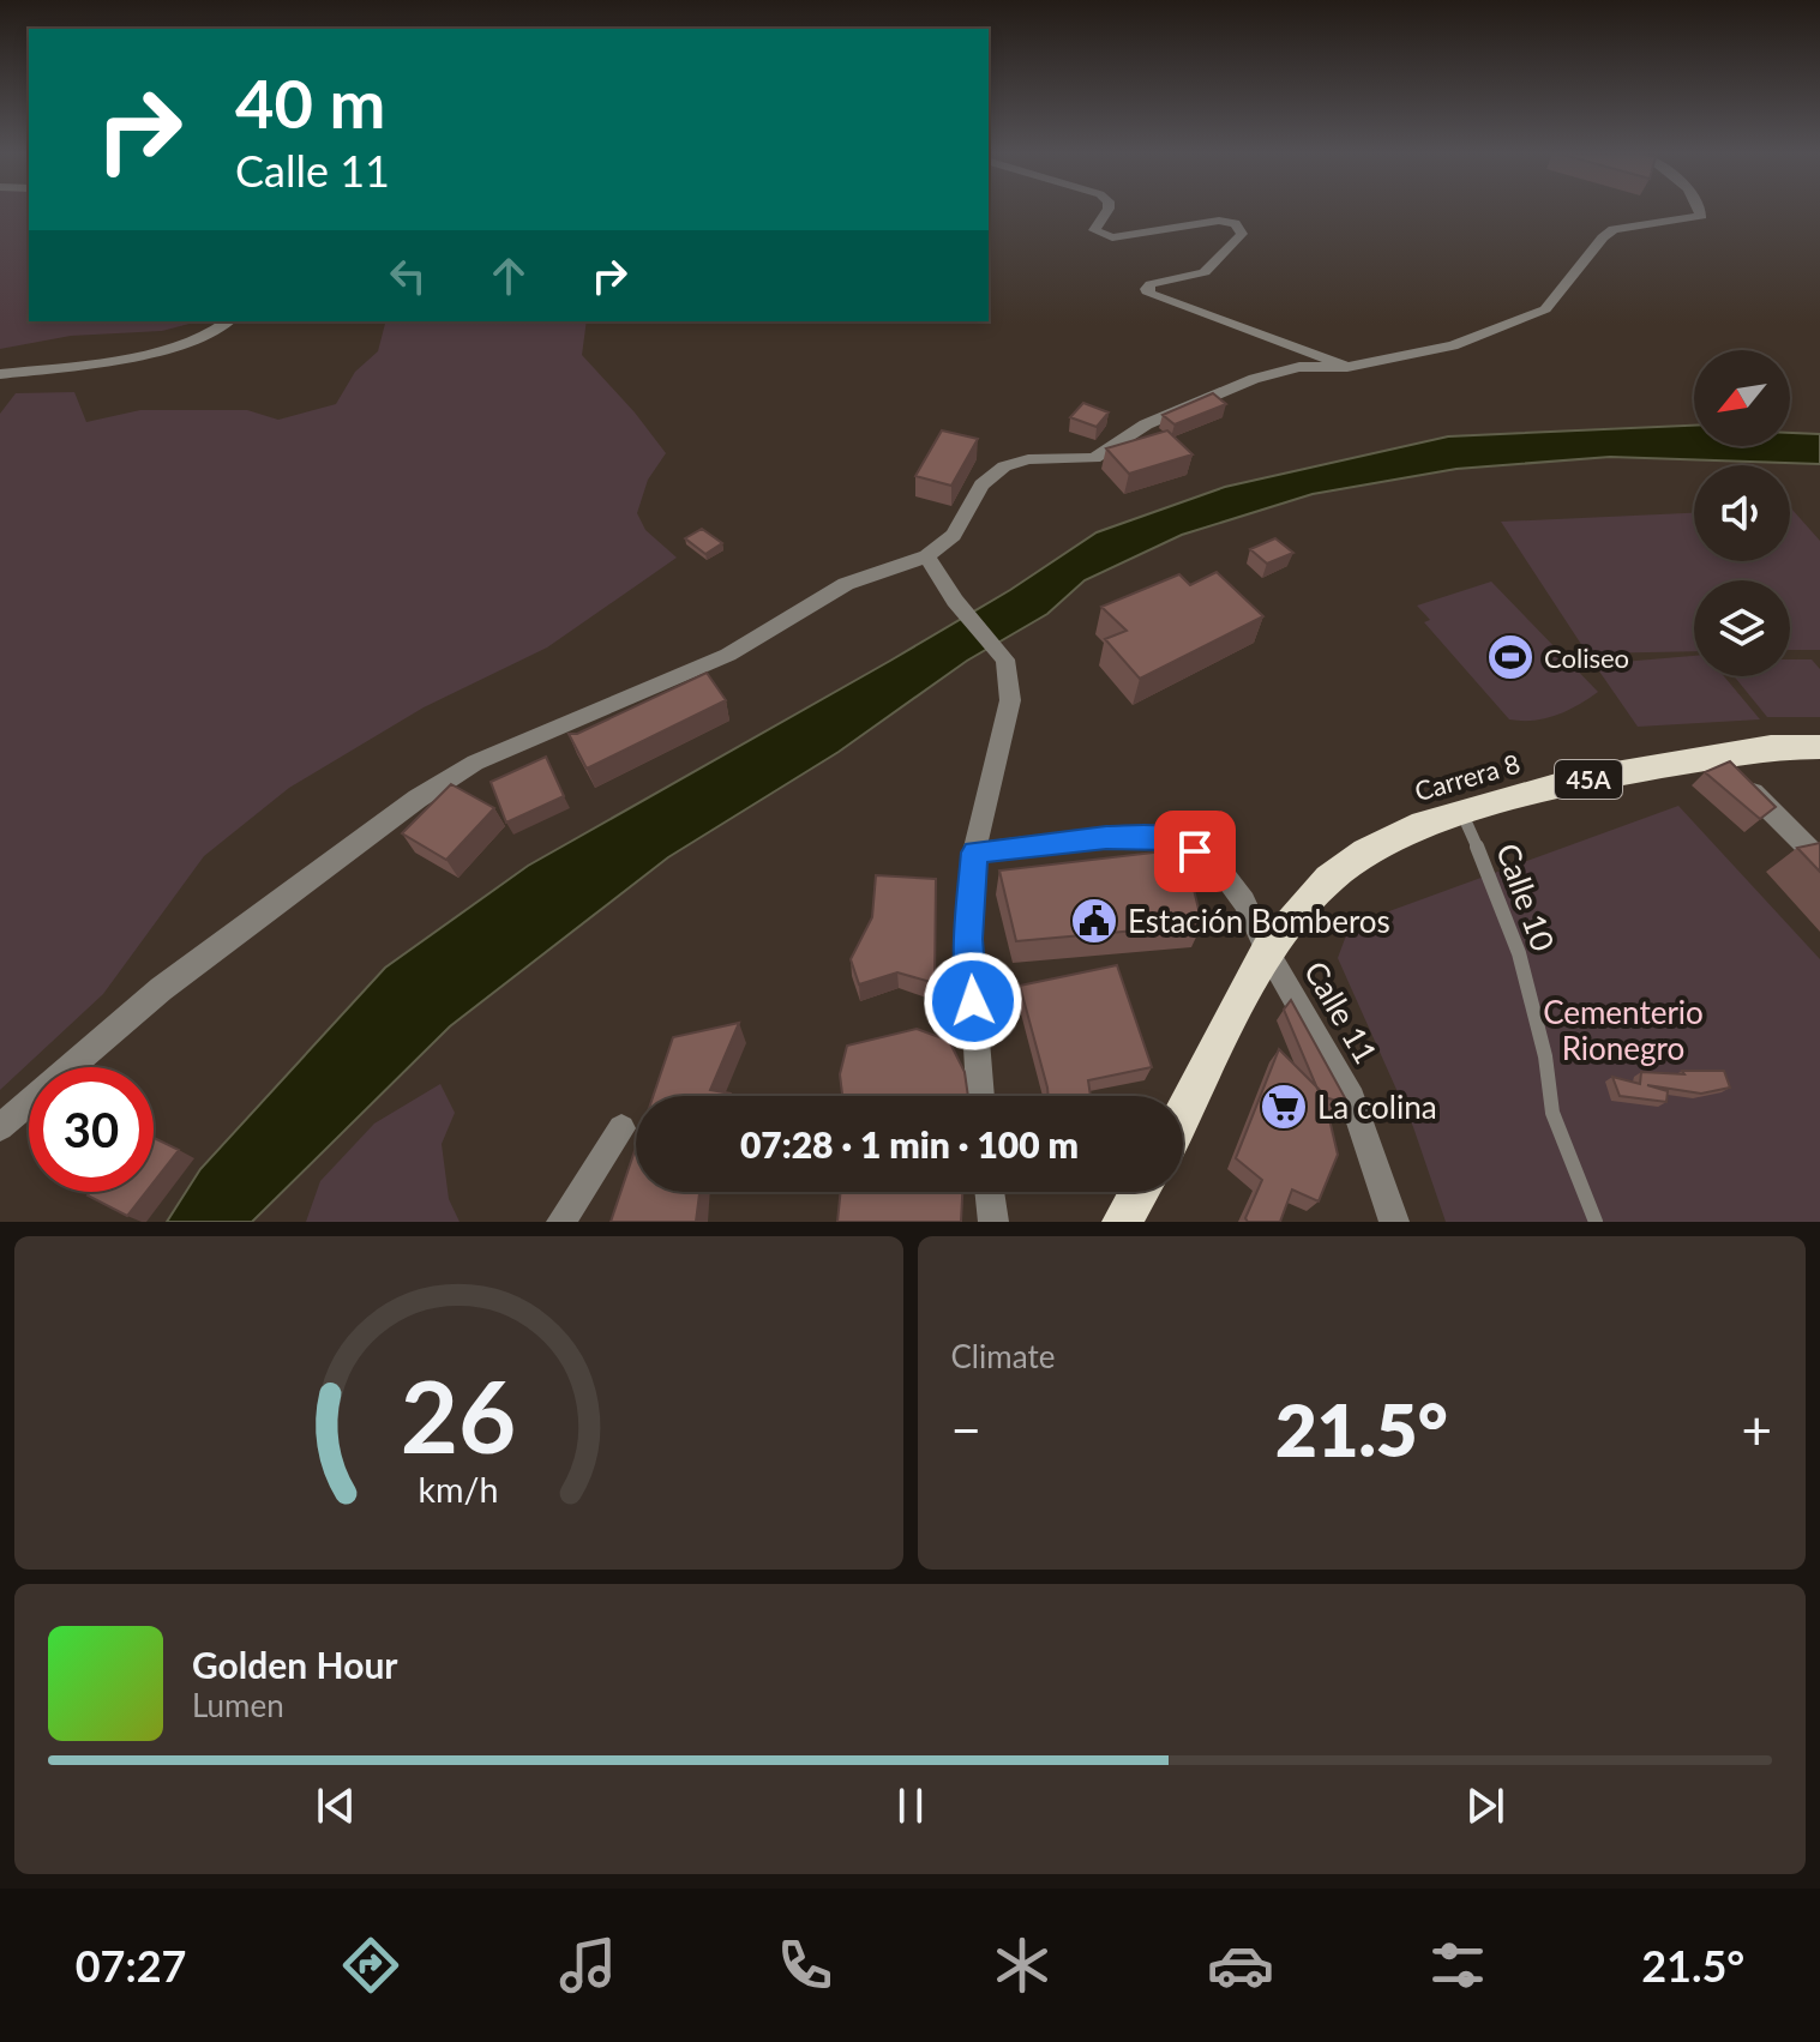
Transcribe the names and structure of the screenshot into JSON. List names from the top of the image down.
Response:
{
  "streets": {
    "highway": ["Carrera 8", "45A"],
    "street": ["Calle 11"],
    "lane": ["Calle 10"]
  },
  "crossings": [
    ["Carrera 8", "45A"],
    ["Carrera 8", "Calle 10"],
    ["Carrera 8", "Calle 11"],
    ["45A", "Calle 11"]
  ],
  "parks": ["Cementerio Rionegro"],
  "places": {
    "sports": ["Coliseo"],
    "public building": ["Estación Bomberos"],
    "supermarket": ["La colina"]
  },
  "north": "bottom left",
  "page": {
    "turn": ["40 m", "Calle 11"],
    "limit": "30",
    "trip": "07:28 · 1 min · 100 m",
    "tile": "Climate",
    "heat": ["−", "21.5°", "+"],
    "song": ["Golden Hour", "Lumen"],
    "tabs": ["07:27", "21.5°"],
    "gauge": ["26", "km/h"]
  }
}
